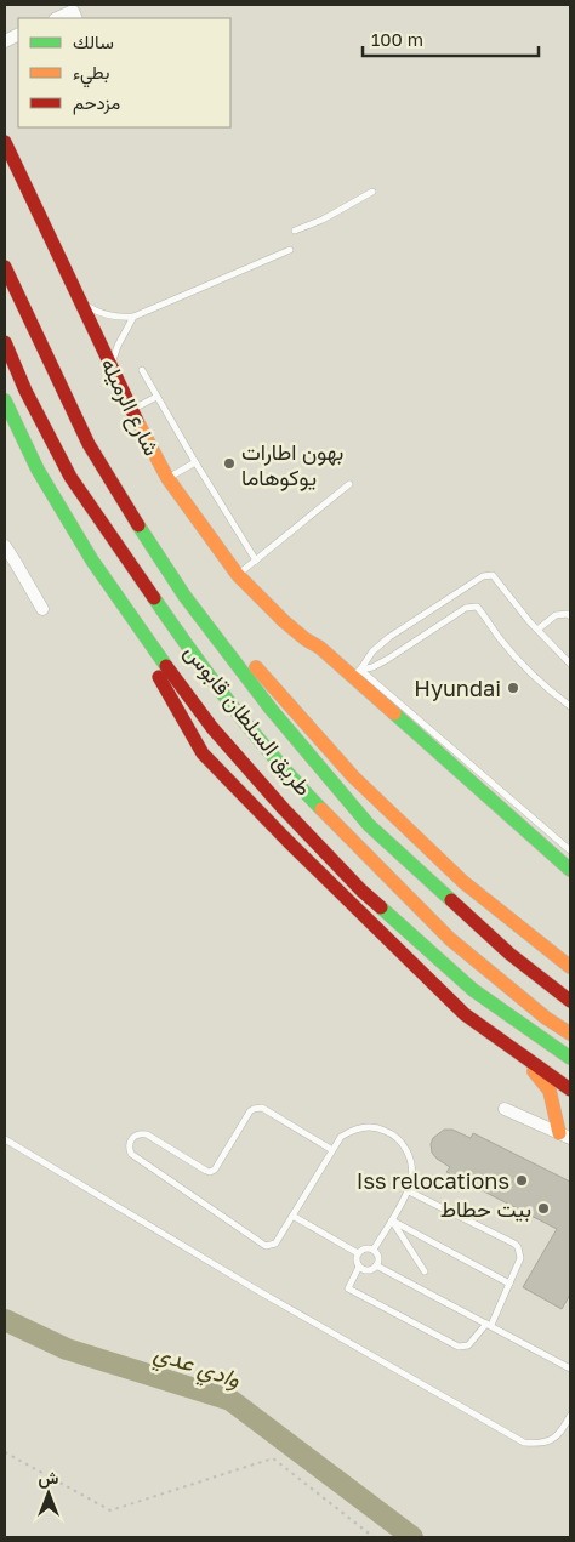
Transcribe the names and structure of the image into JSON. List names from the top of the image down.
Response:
{
  "streets": {
    "main road": ["شارع الرميله", "طريق السلطان قابوس"]
  },
  "water": ["وادي عدي"],
  "places": [
    "بهون اطارات يوكوهاما",
    "Hyundai",
    "Iss relocations",
    "بيت حطاط"
  ],
  "legend": ["سالك", "بطيء", "مزدحم"],
  "scale_bar": "100 m",
  "north": "top"
}
